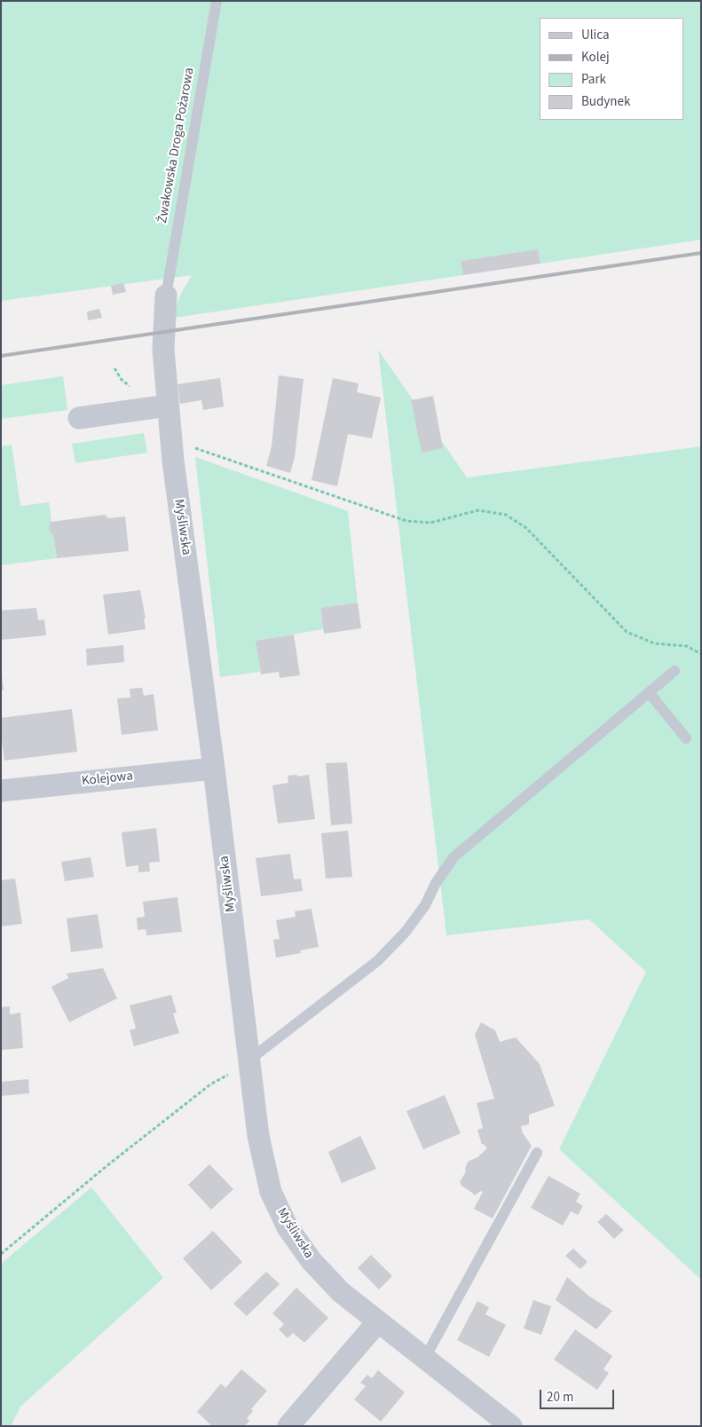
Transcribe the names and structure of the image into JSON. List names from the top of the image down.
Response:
{
  "streets": {
    "street": ["Myśliwska", "Kolejowa"],
    "lane": ["Żwakowska Droga Pożarowa"]
  },
  "crossings": [
    ["Żwakowska Droga Pożarowa", "Myśliwska"],
    ["Myśliwska", "Kolejowa"]
  ],
  "legend": [
    "Ulica",
    "Kolej",
    "Park",
    "Budynek"
  ],
  "scale_bar": "20 m"
}
